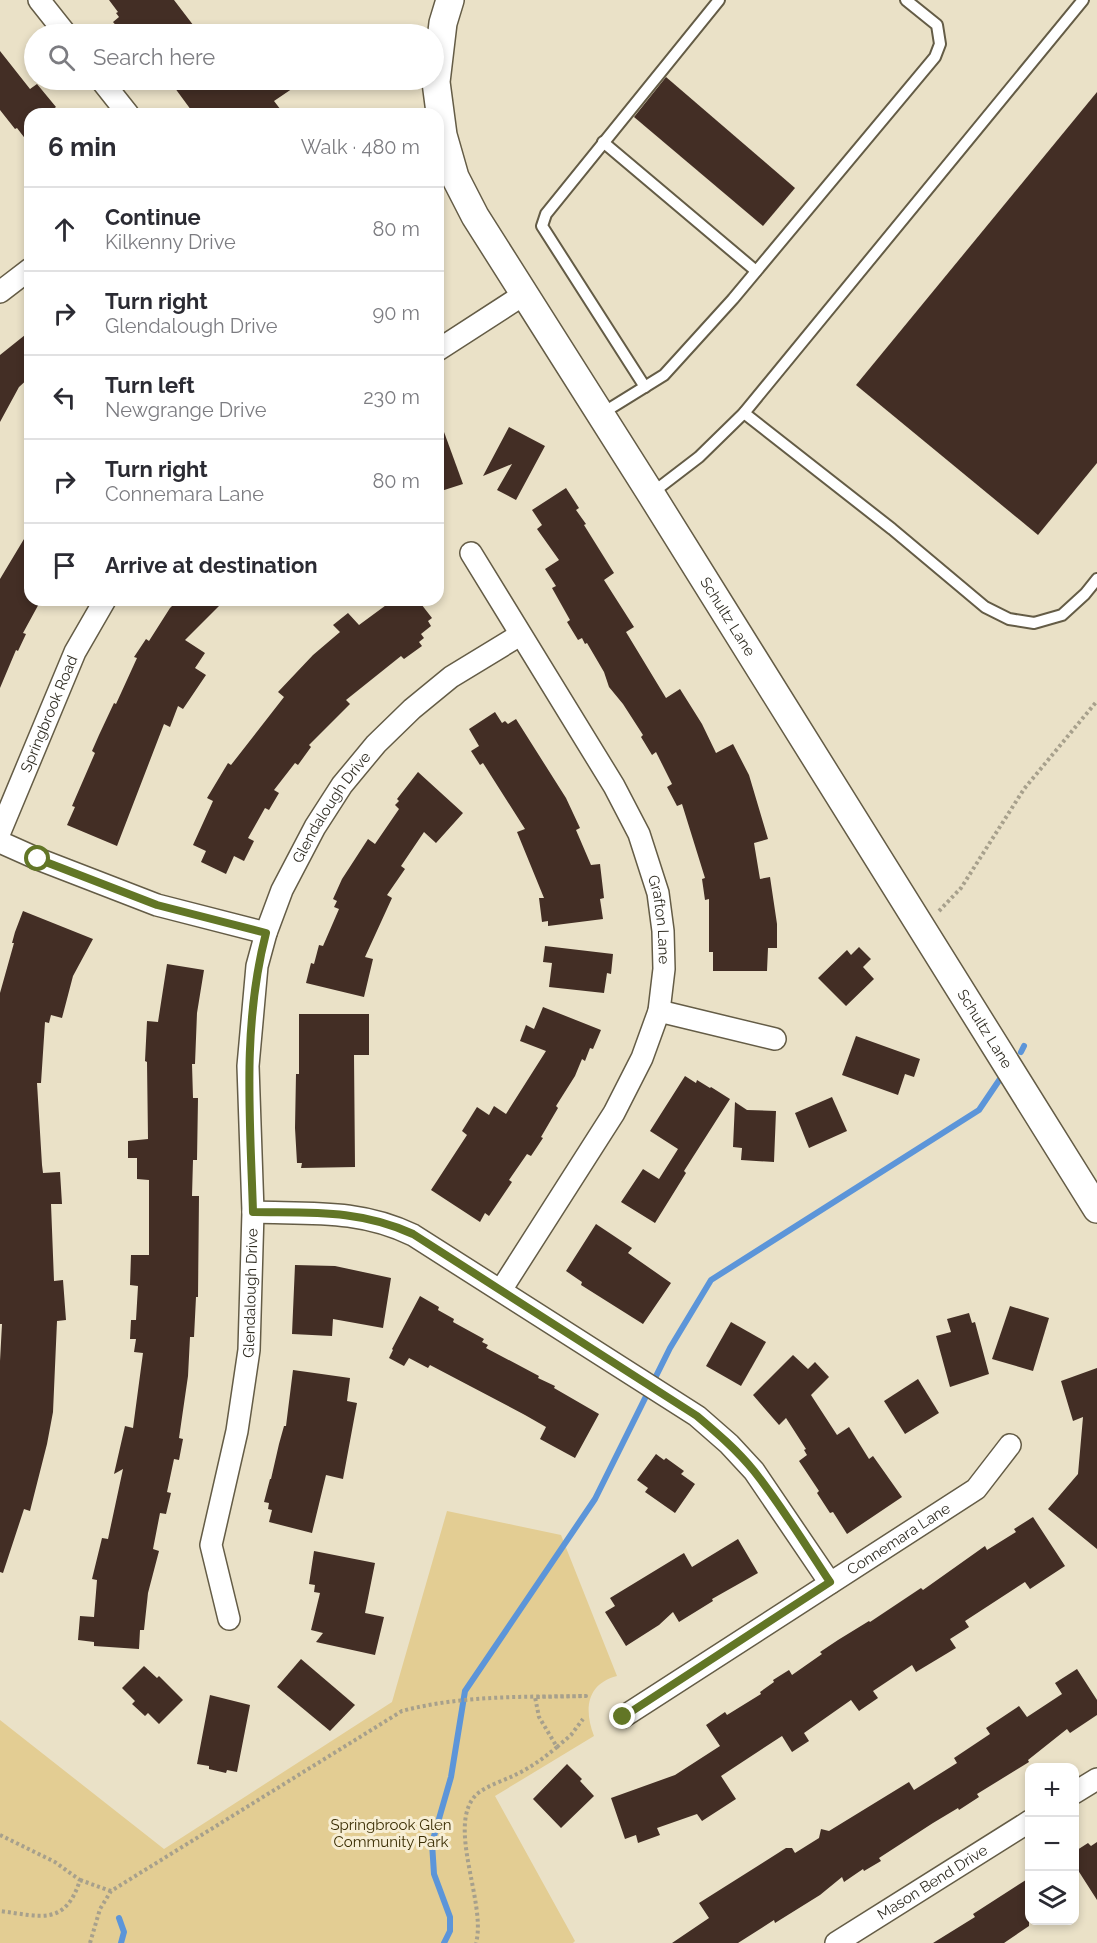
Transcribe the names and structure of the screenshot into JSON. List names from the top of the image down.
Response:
{
  "streets": {
    "street": [
      "Schultz Lane",
      "Springbrook Road",
      "Glendalough Drive",
      "Grafton Lane",
      "Connemara Lane",
      "Mason Bend Drive"
    ]
  },
  "crossings": [
    ["Glendalough Drive", "Grafton Lane"]
  ],
  "parks": ["Springbrook Glen Community Park"],
  "page": {
    "search": "Search here",
    "heading": ["6 min", "Walk · 480 m"],
    "list": [
      ["Continue", "Kilkenny Drive", "80 m"],
      ["Turn right", "Glendalough Drive", "90 m"],
      ["Turn left", "Newgrange Drive", "230 m"],
      ["Turn right", "Connemara Lane", "80 m"],
      "Arrive at destination"
    ],
    "map_buttons": ["+", "−"]
  }
}
